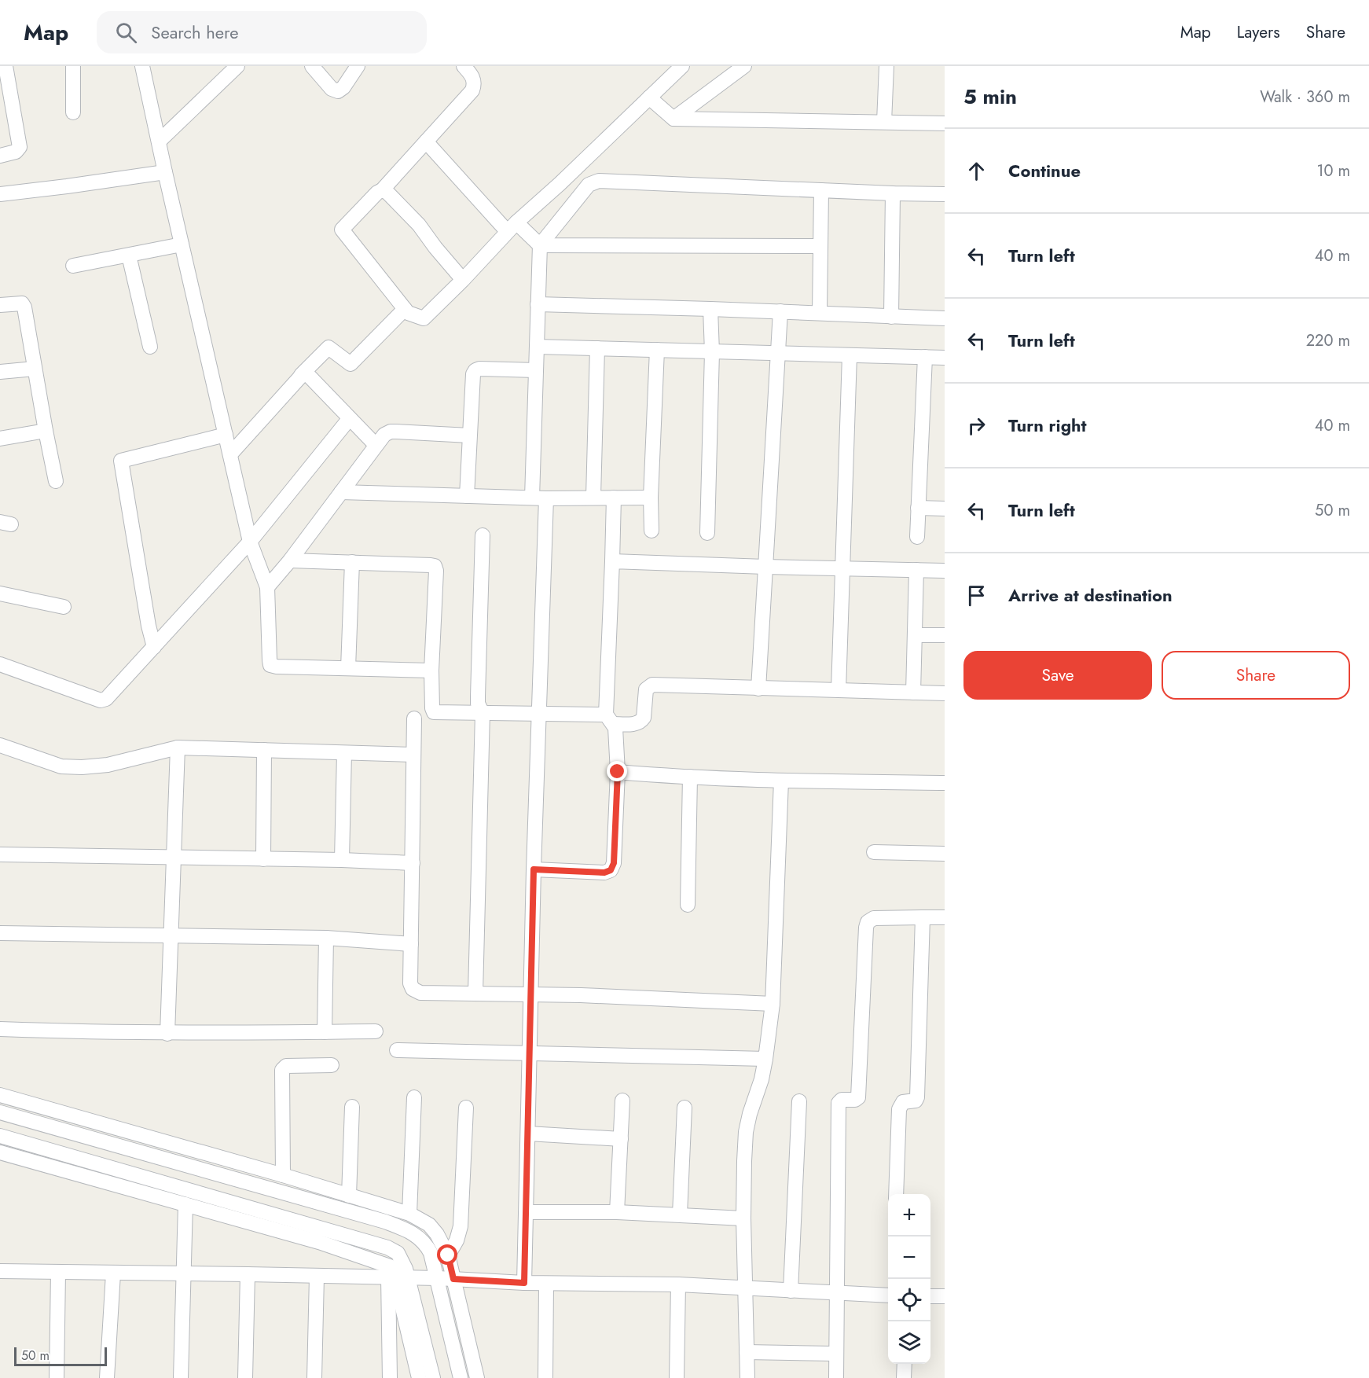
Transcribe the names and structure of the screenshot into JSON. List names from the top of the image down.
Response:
{
  "scale_bar": "50 m",
  "page": {
    "header": "Map",
    "search": "Search here",
    "nav": ["Map", "Layers", "Share"],
    "heading": ["5 min", "Walk · 360 m"],
    "list": [
      ["Continue", "10 m"],
      ["Turn left", "40 m"],
      ["Turn left", "220 m"],
      ["Turn right", "40 m"],
      ["Turn left", "50 m"],
      "Arrive at destination"
    ],
    "buttons": ["Save", "Share"],
    "map_buttons": ["+", "−"],
    "scale": "50 m"
  }
}
